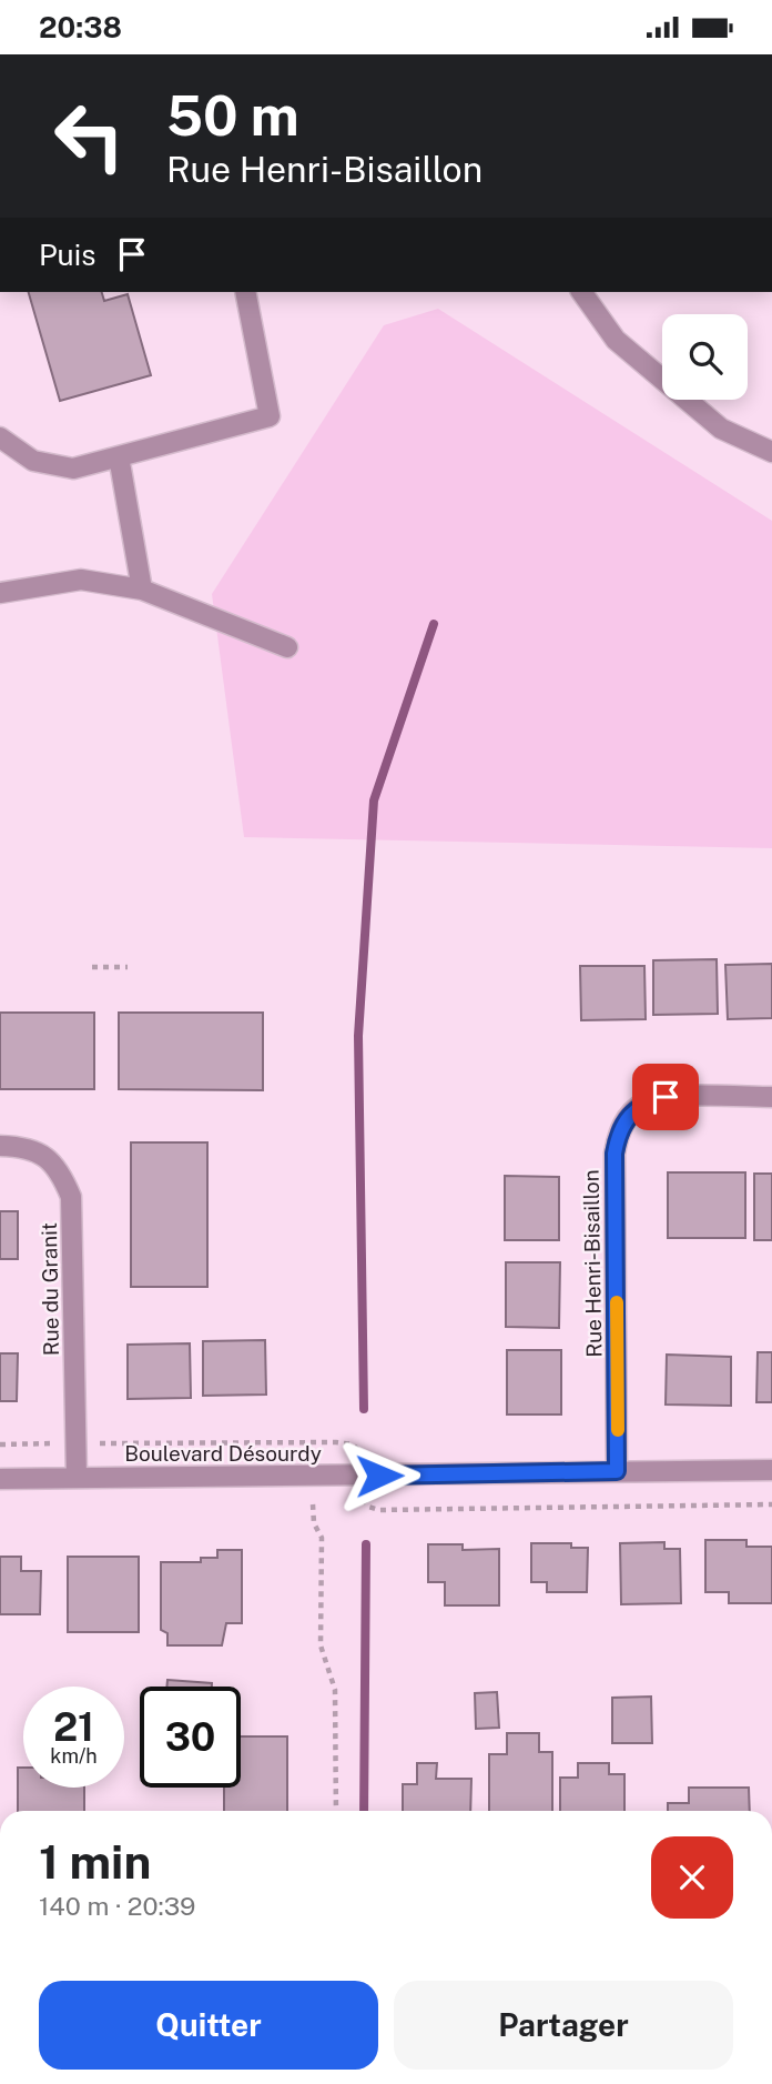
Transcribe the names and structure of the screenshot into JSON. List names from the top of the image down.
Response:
{
  "streets": {
    "street": ["Rue Henri-Bisaillon", "Rue du Granit", "Boulevard Désourdy"]
  },
  "crossings": [
    ["Rue Henri-Bisaillon", "Boulevard Désourdy"],
    ["Rue du Granit", "Boulevard Désourdy"]
  ],
  "page": {
    "status": "20:38",
    "turn": ["50 m", "Rue Henri-Bisaillon"],
    "then": "Puis",
    "speed": "21 km/h",
    "limit": "30",
    "heading": ["1 min", "140 m · 20:39"],
    "buttons": ["Quitter", "Partager"]
  }
}
